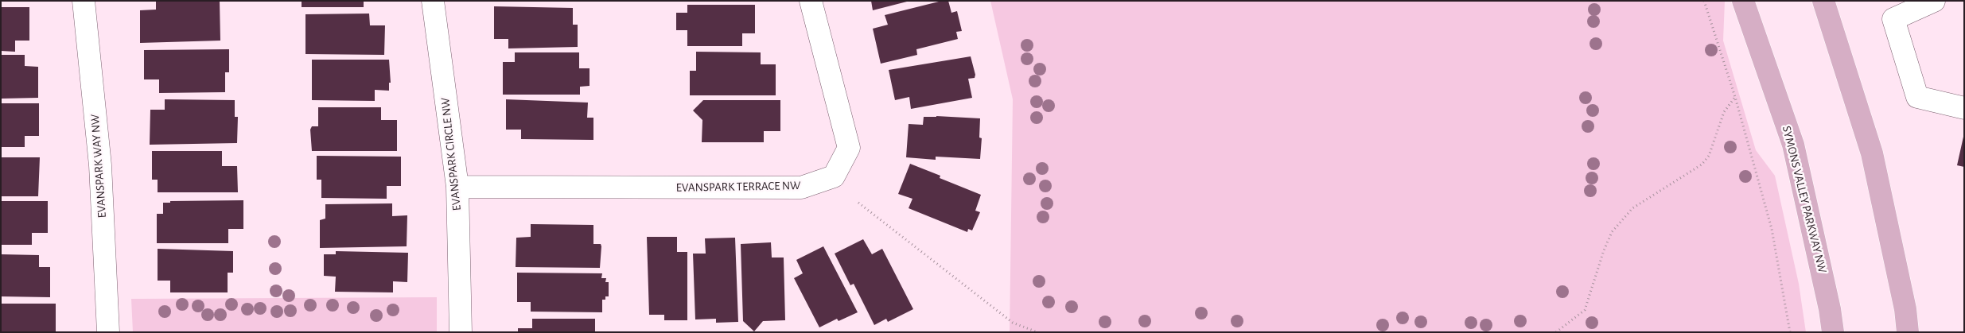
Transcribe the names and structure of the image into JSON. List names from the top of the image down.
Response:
{
  "streets": {
    "main road": ["SYMONS VALLEY PARKWAY NW"],
    "street": ["EVANSPARK CIRCLE NW", "EVANSPARK WAY NW", "EVANSPARK TERRACE NW"]
  },
  "crossings": [
    ["EVANSPARK CIRCLE NW", "EVANSPARK TERRACE NW"]
  ]
}
